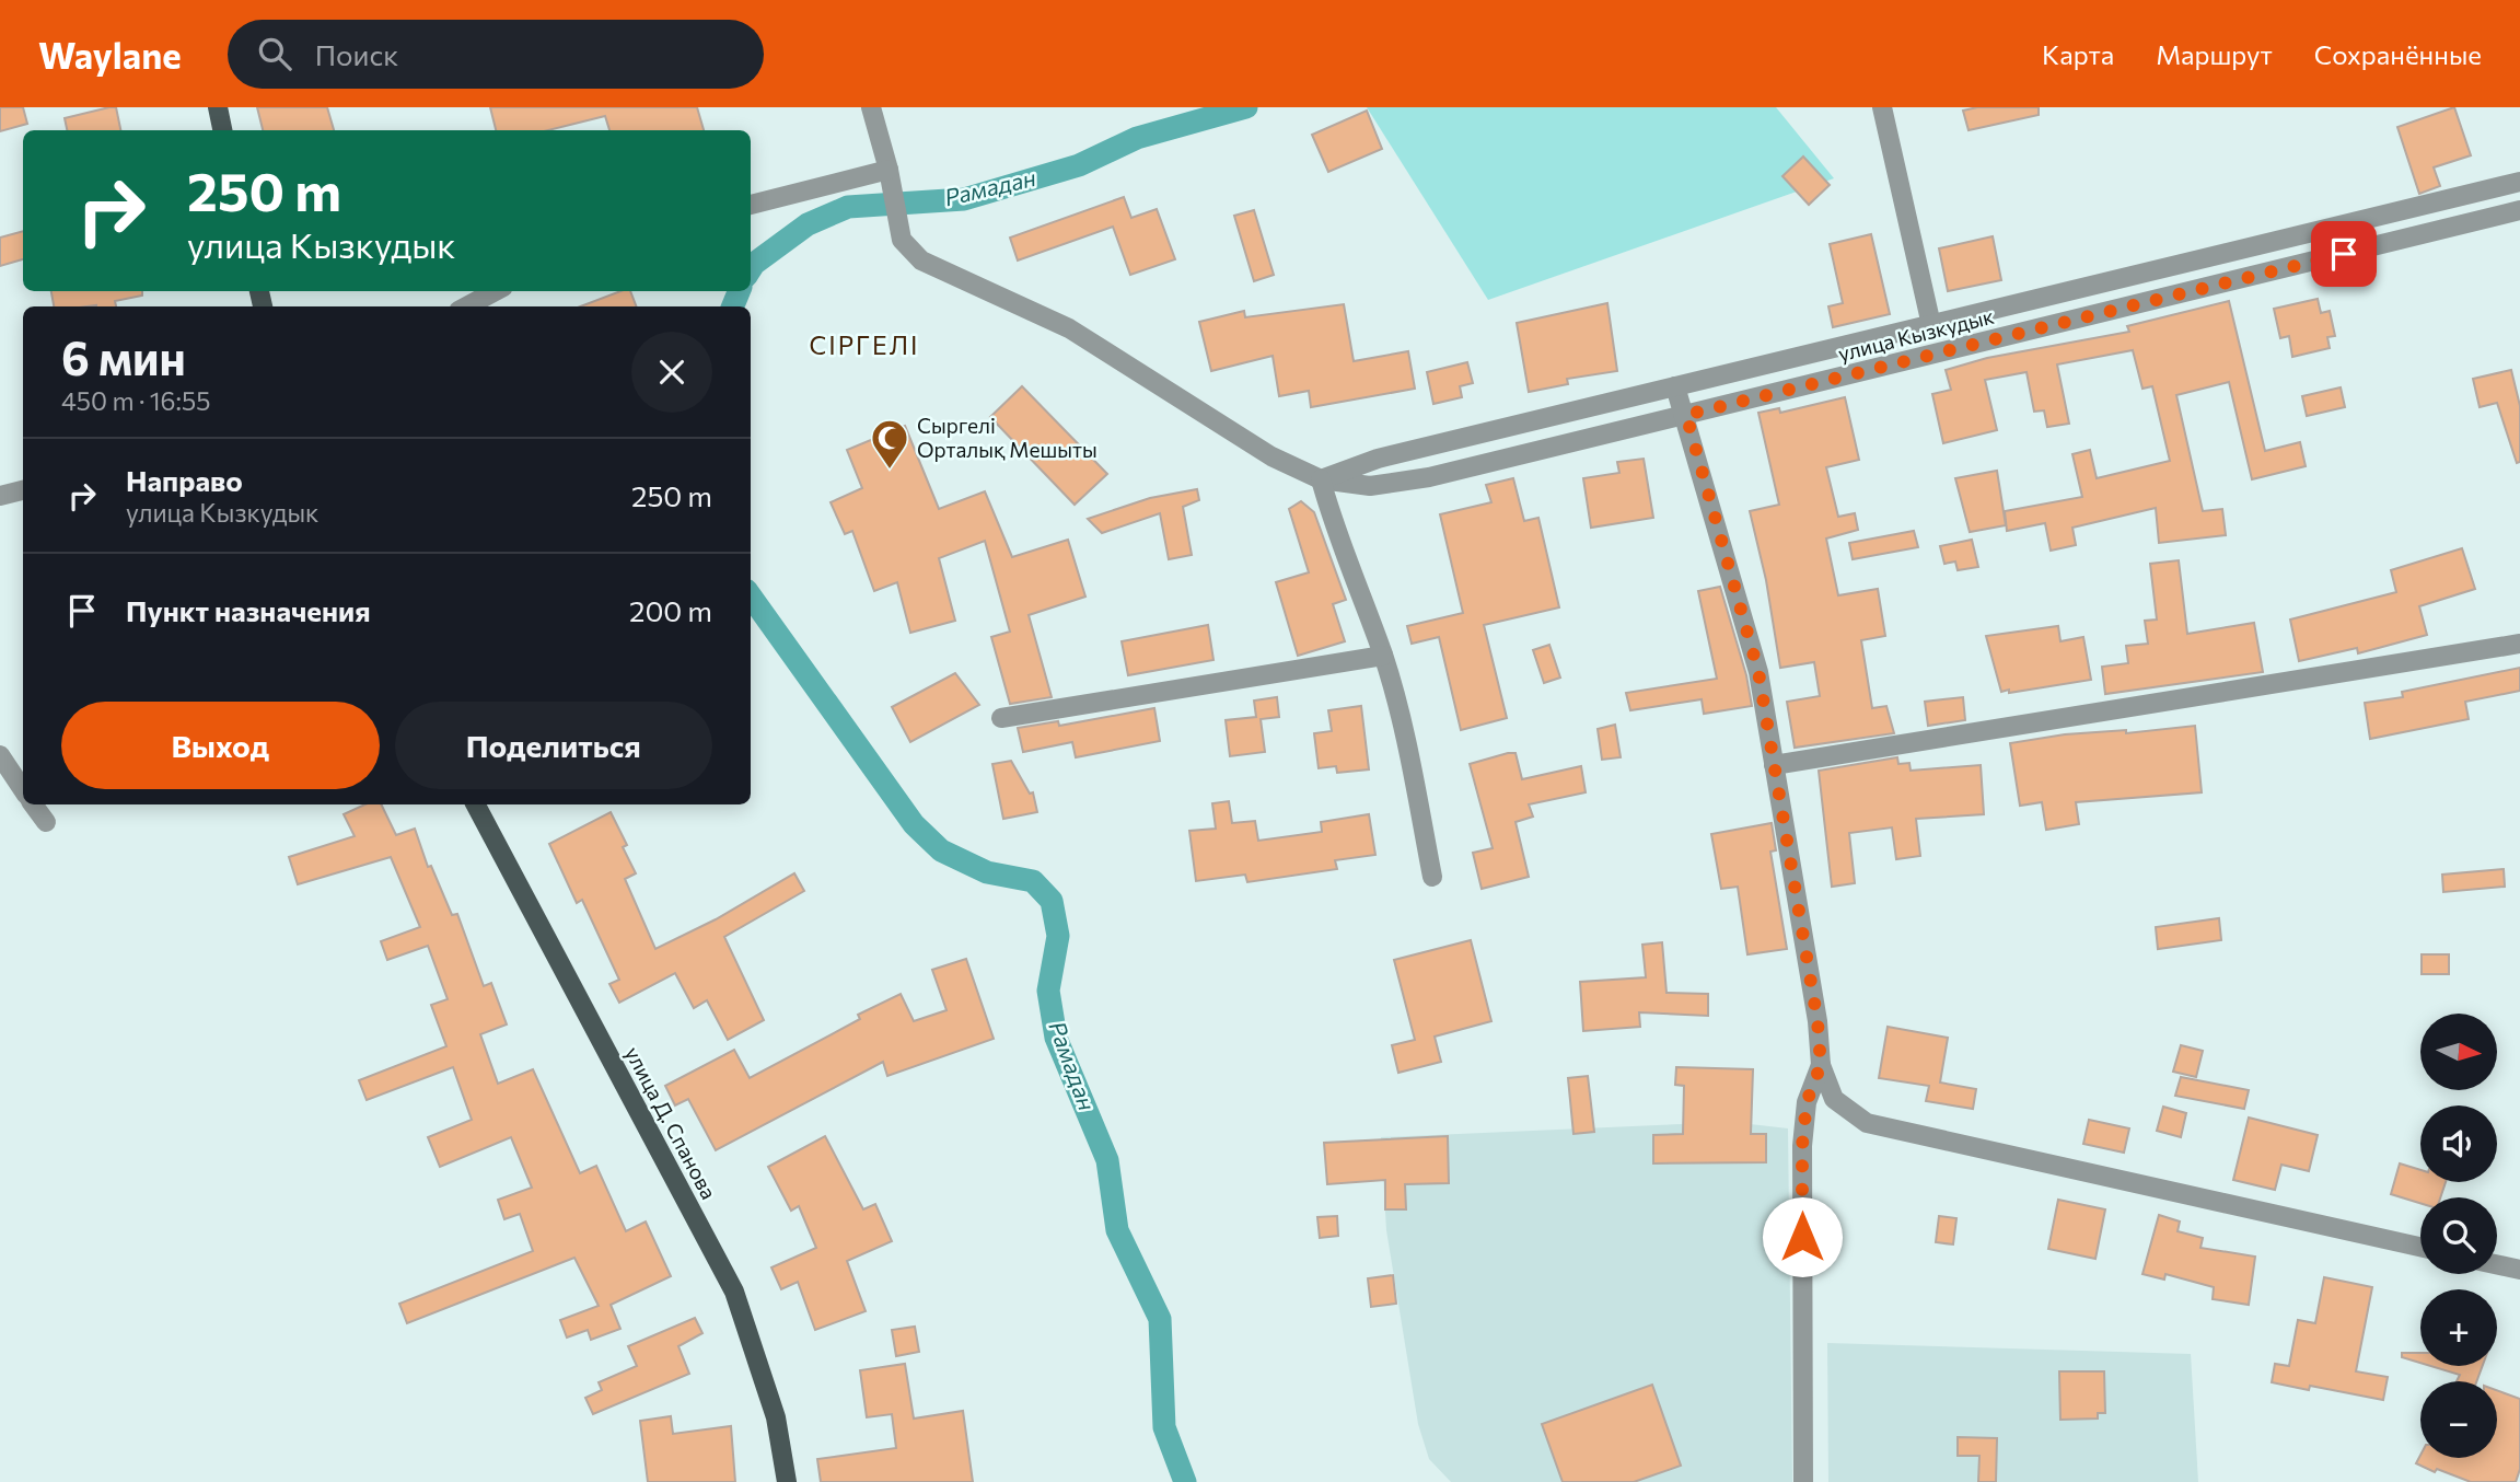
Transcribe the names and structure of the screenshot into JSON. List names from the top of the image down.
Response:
{
  "streets": {
    "main road": ["улица Д. Спанова"],
    "street": ["улица Кызкудык"]
  },
  "districts": ["СІРГЕЛІ"],
  "water": ["Рамадан"],
  "places": {
    "mosque": ["Сыргелі Орталық Мешыты"]
  },
  "north": "right",
  "page": {
    "header": "Waylane",
    "search": "Поиск",
    "nav": ["Карта", "Маршрут", "Сохранённые"],
    "turn": ["250 m", "улица Кызкудык"],
    "heading": ["6 мин", "450 m · 16:55"],
    "list": [
      {
        "name": "Направо",
        "note": "улица Кызкудык",
        "value": "250 m"
      },
      {
        "name": "Пункт назначения",
        "value": "200 m"
      }
    ],
    "buttons": ["Выход", "Поделиться"],
    "map_buttons": ["+", "−"]
  }
}
